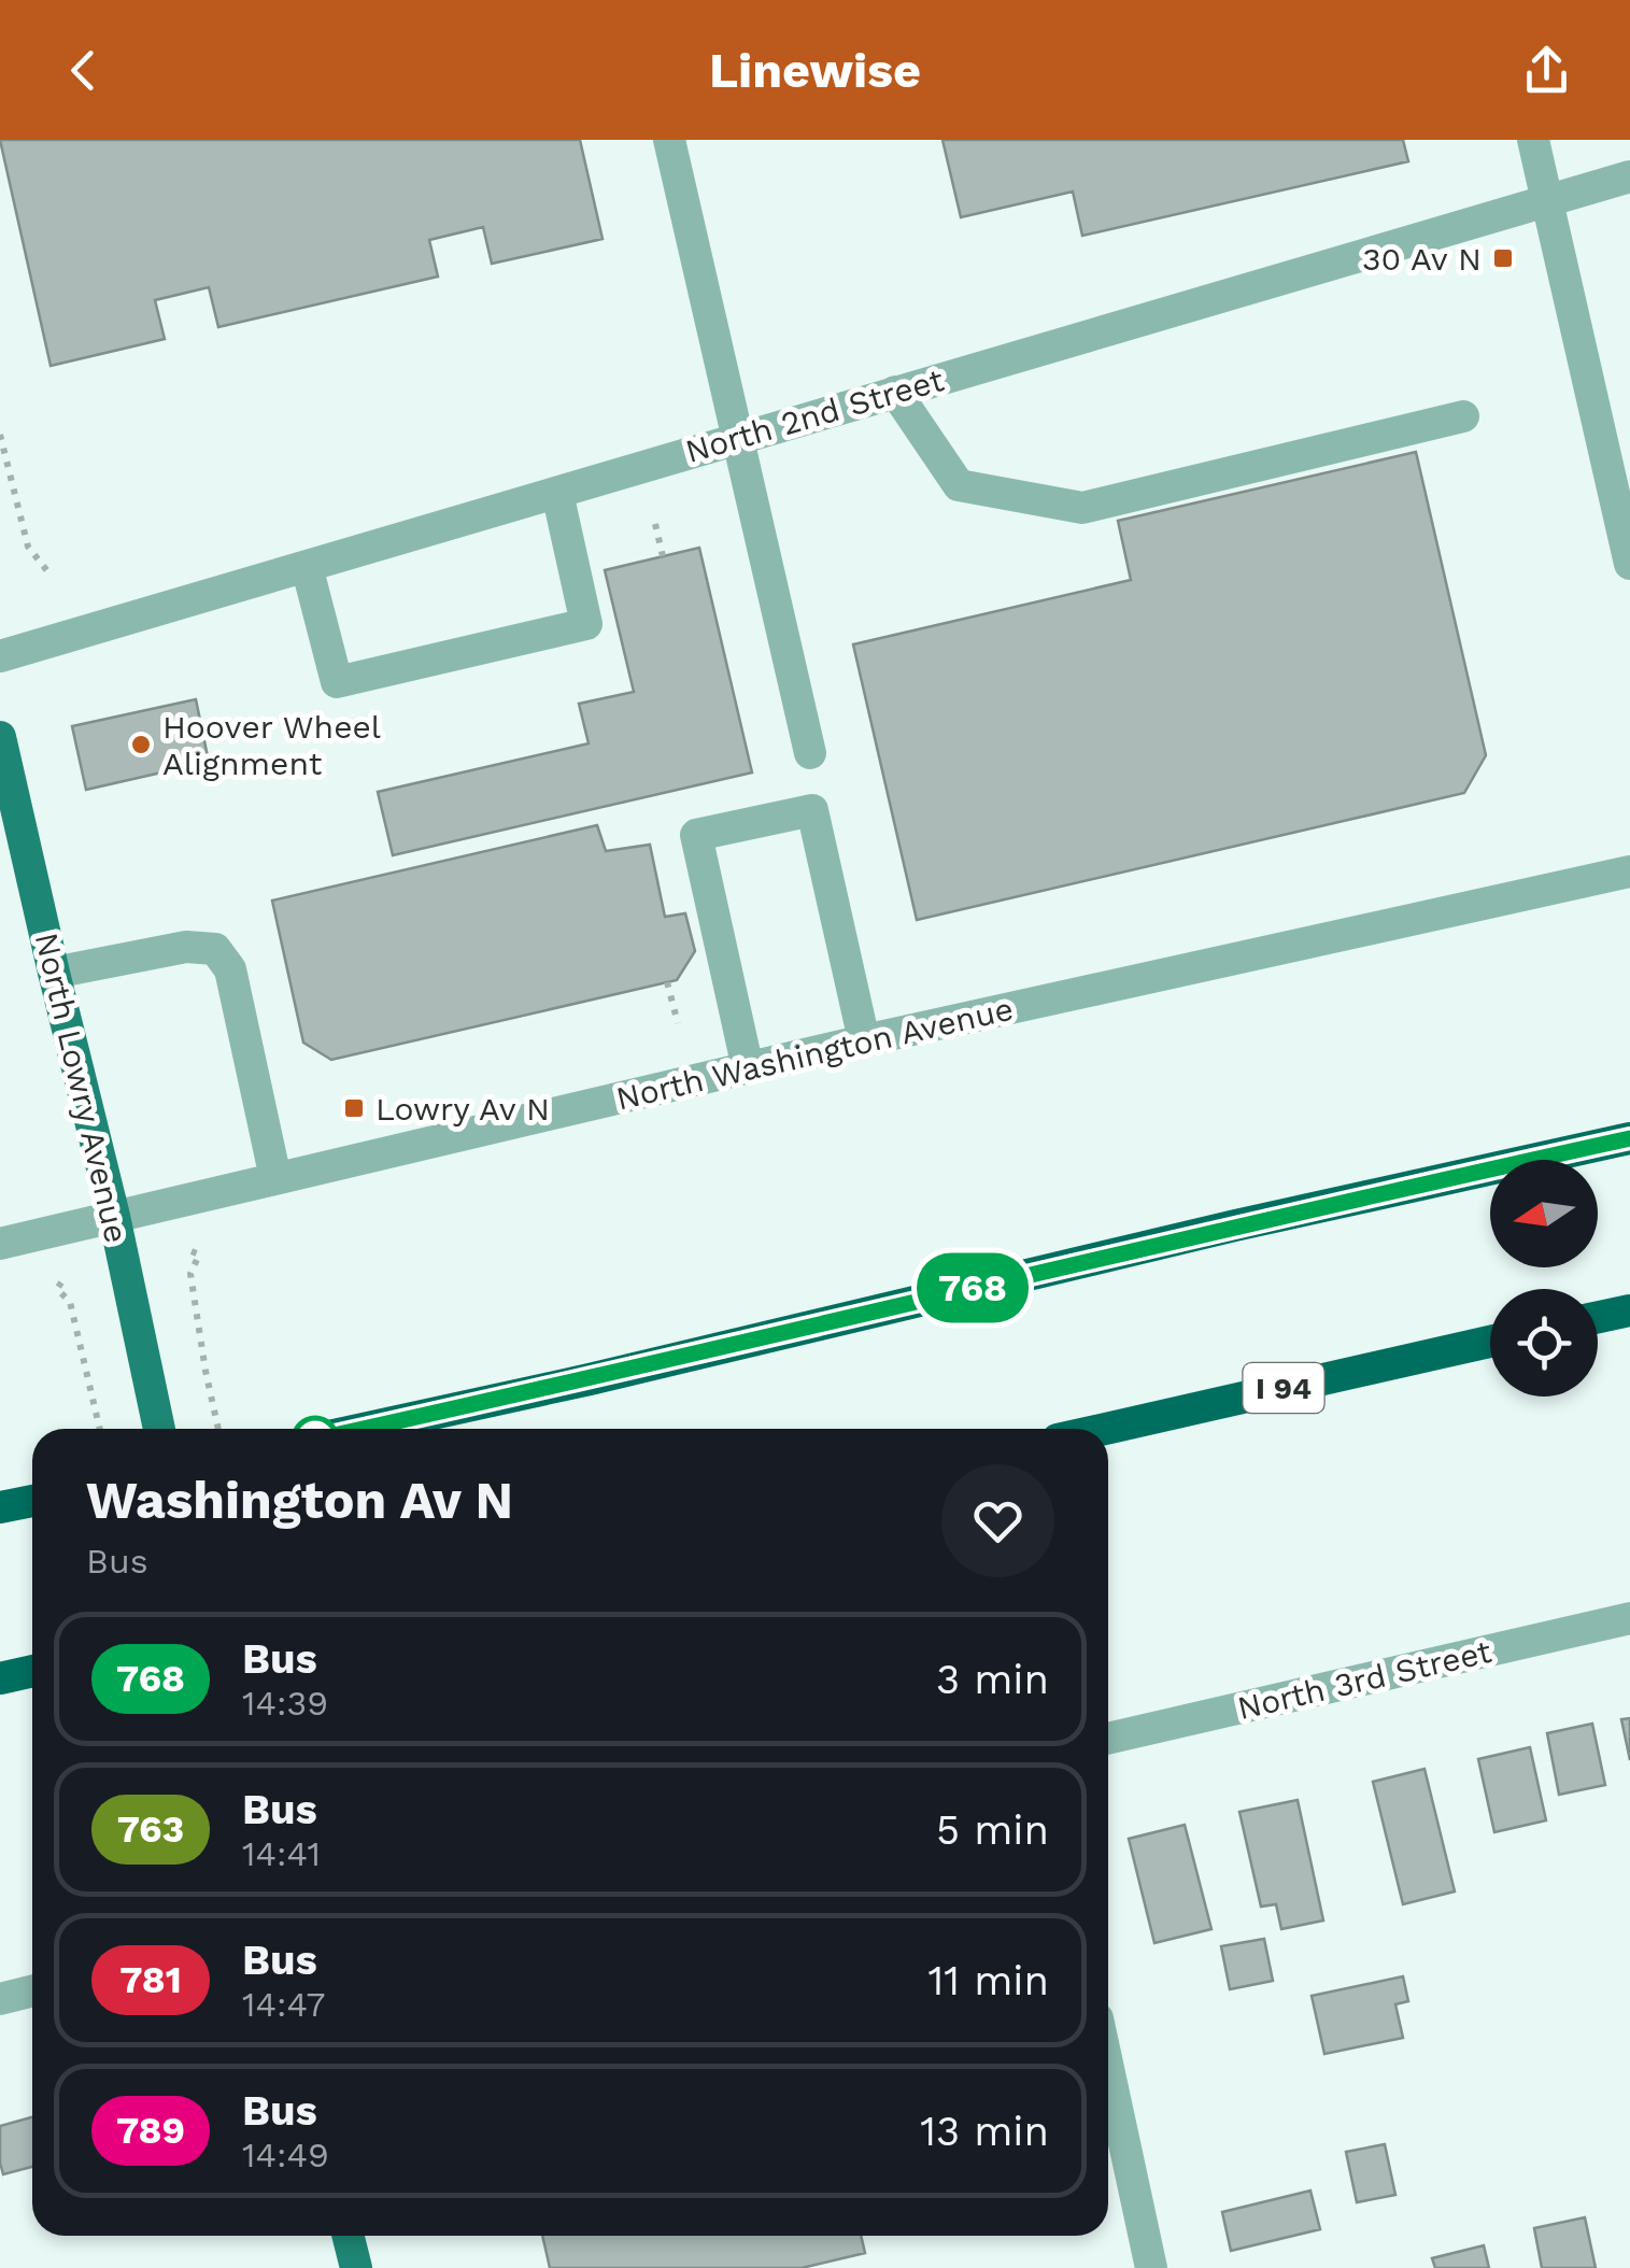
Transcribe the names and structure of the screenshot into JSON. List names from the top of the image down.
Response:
{
  "streets": {
    "highway": ["I 94"],
    "main road": ["North Lowry Avenue"],
    "street": ["North 2nd Street", "North Washington Avenue", "North 3rd Street"]
  },
  "crossings": [
    ["North Washington Avenue", "North Lowry Avenue"]
  ],
  "places": {
    "transit": ["30 Av N", "Lowry Av N"],
    "other": ["Hoover Wheel Alignment"]
  },
  "lines": ["bus line 768"],
  "north": "left",
  "page": {
    "header": "Linewise",
    "on_map": "768",
    "heading": ["Washington Av N", "Bus"],
    "list": [
      {
        "mark": "768",
        "name": "Bus",
        "note": "14:39",
        "value": "3 min"
      },
      {
        "mark": "763",
        "name": "Bus",
        "note": "14:41",
        "value": "5 min"
      },
      {
        "mark": "781",
        "name": "Bus",
        "note": "14:47",
        "value": "11 min"
      },
      {
        "mark": "789",
        "name": "Bus",
        "note": "14:49",
        "value": "13 min"
      }
    ]
  }
}
